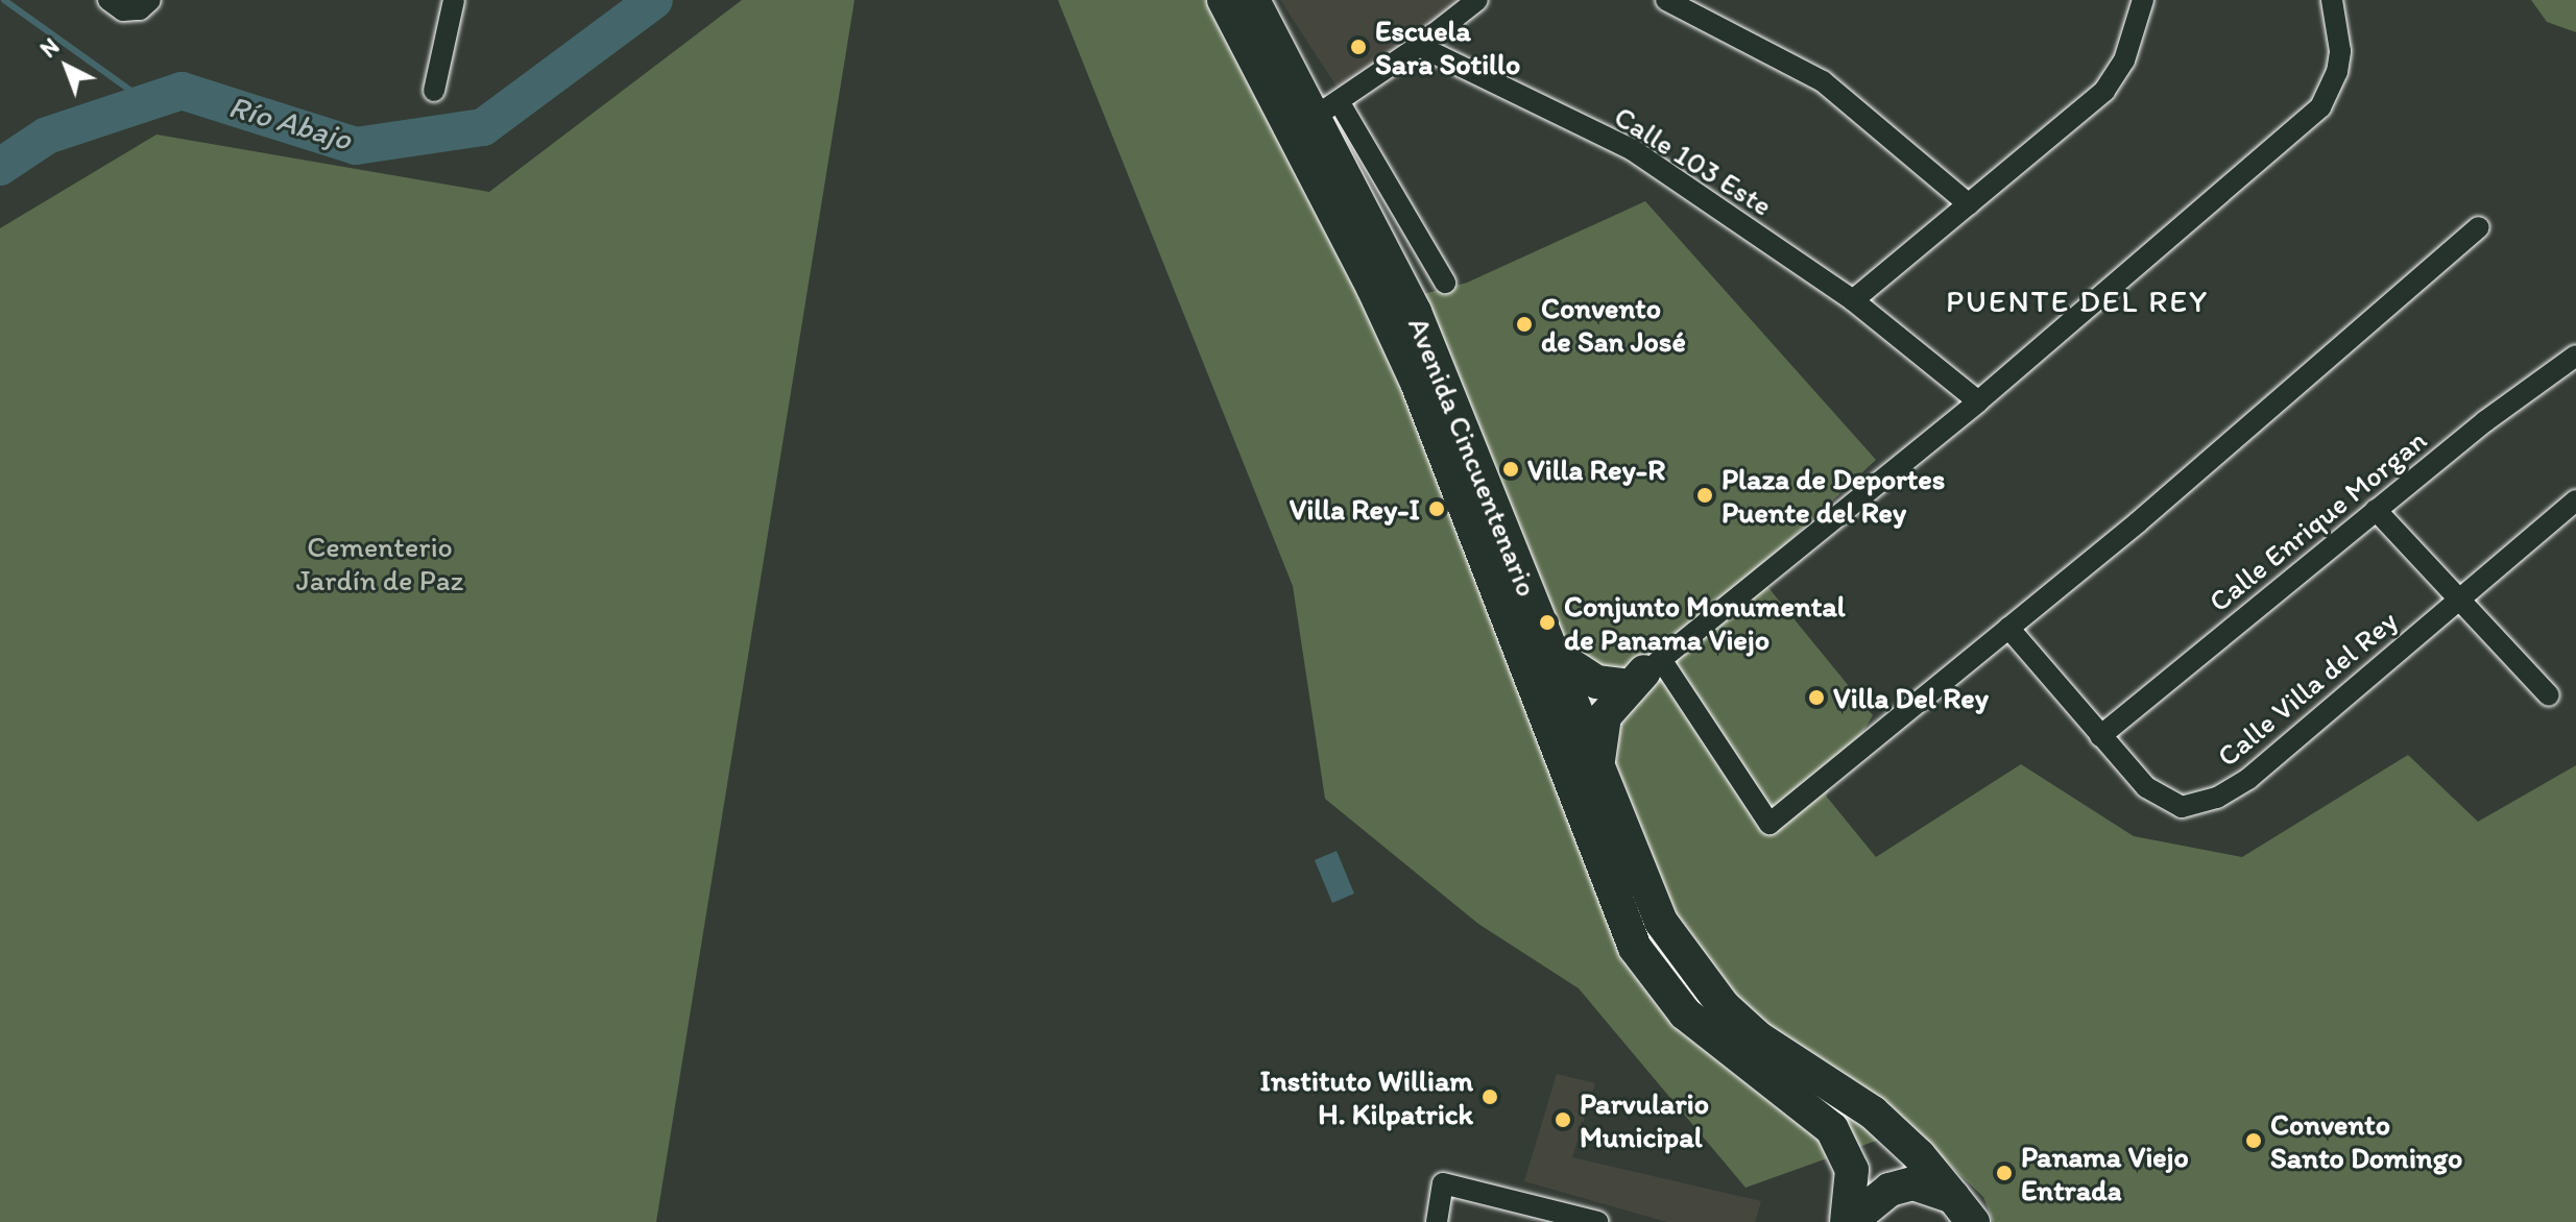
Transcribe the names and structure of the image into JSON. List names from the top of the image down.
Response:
{
  "streets": {
    "main road": ["Avenida Cincuentenario"],
    "street": ["Calle 103 Este", "Calle Enrique Morgan", "Calle Villa del Rey"]
  },
  "crossings": [
    ["Calle Enrique Morgan", "Calle Villa del Rey"]
  ],
  "districts": ["PUENTE DEL REY"],
  "water": ["Río Abajo"],
  "parks": ["Cementerio Jardín de Paz"],
  "places": [
    "Escuela Sara Sotillo",
    "Convento de San José",
    "Villa Rey-R",
    "Plaza de Deportes Puente del Rey",
    "Villa Rey-I",
    "Conjunto Monumental de Panama Viejo",
    "Villa Del Rey",
    "Instituto William H. Kilpatrick",
    "Parvulario Municipal",
    "Convento Santo Domingo",
    "Panama Viejo Entrada"
  ],
  "north": "top left"
}
